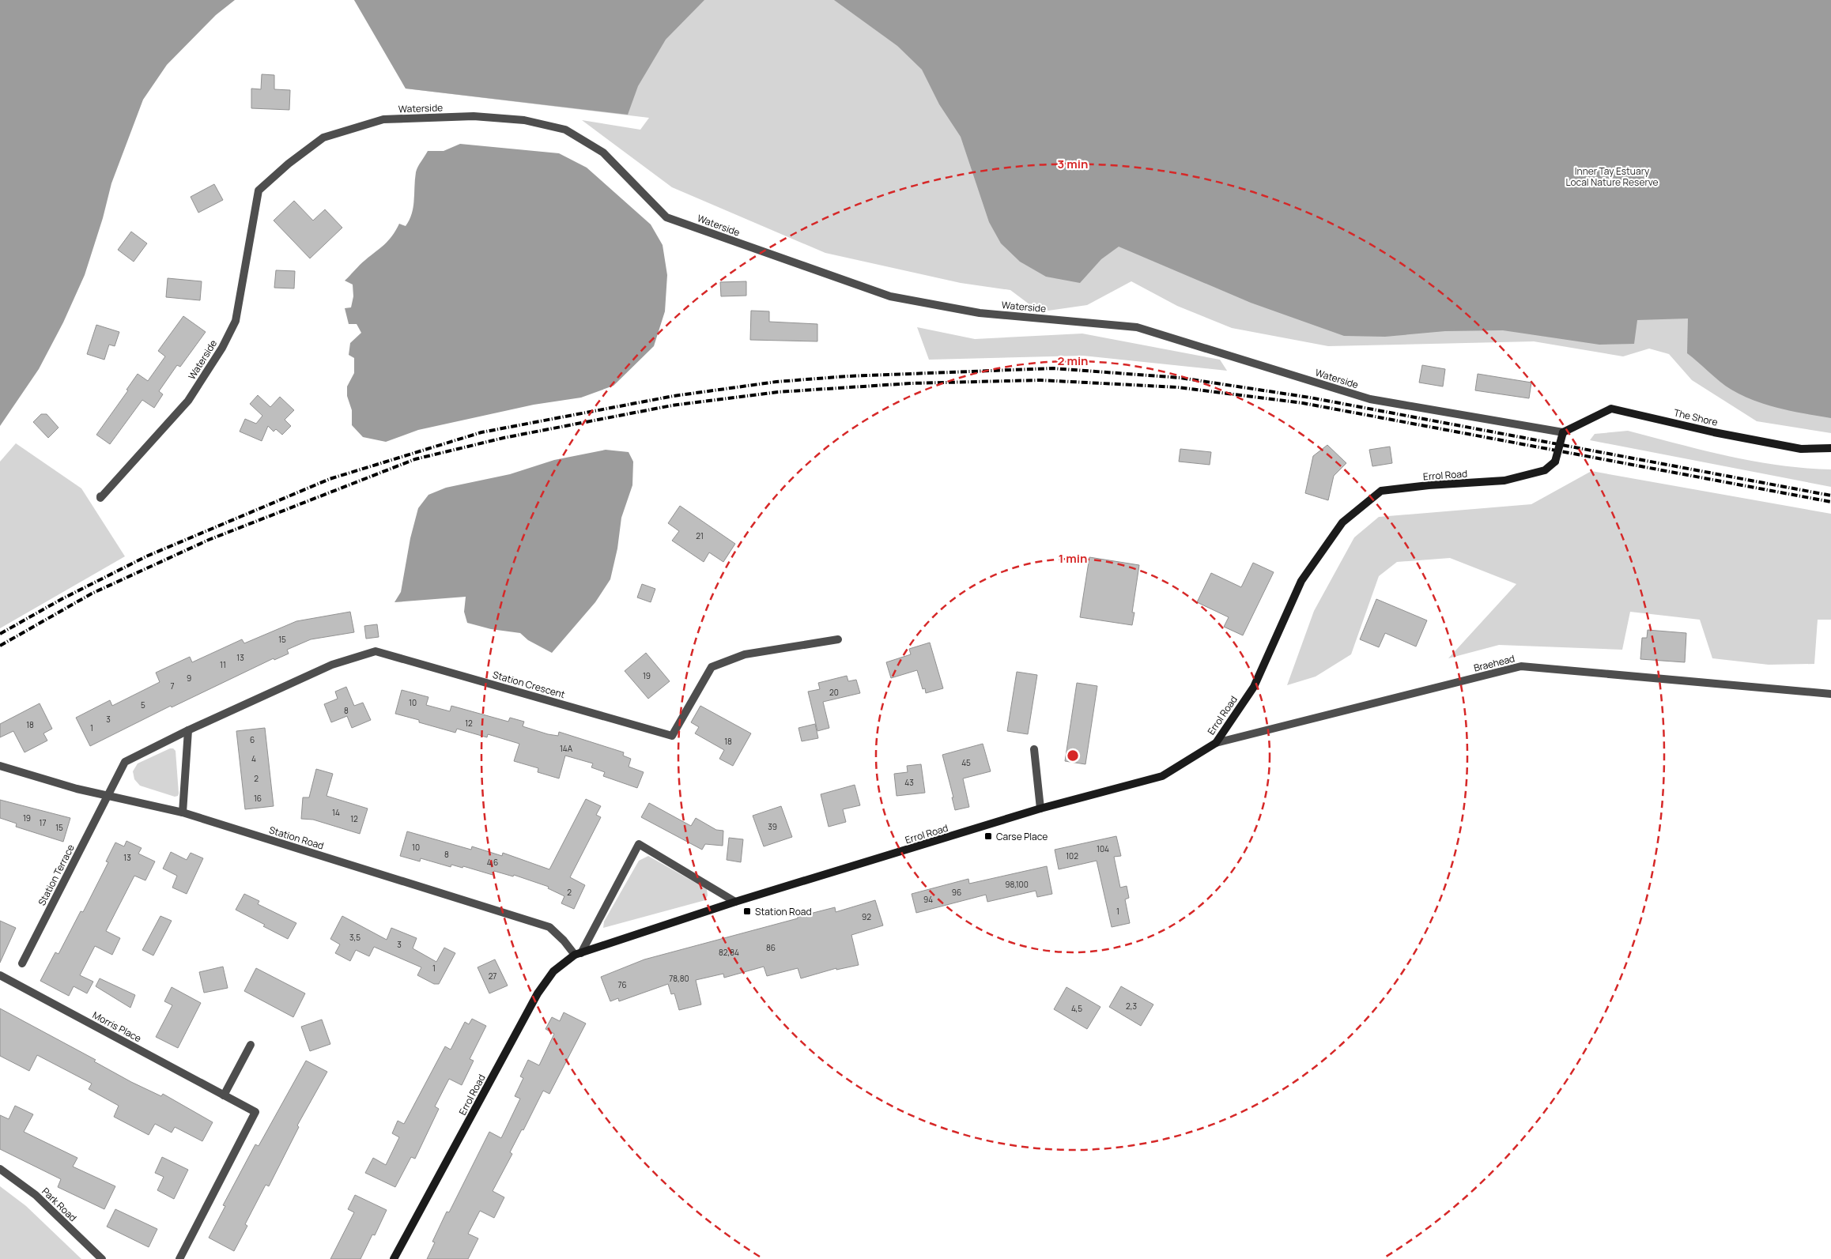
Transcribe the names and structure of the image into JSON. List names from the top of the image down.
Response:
{
  "streets": {
    "street": [
      "Waterside",
      "The Shore",
      "Errol Road",
      "Braehead",
      "Station Crescent",
      "Station Road",
      "Station Terrace",
      "Morris Place",
      "Park Road"
    ]
  },
  "crossings": [
    ["Waterside", "The Shore"],
    ["Waterside", "Errol Road"],
    ["The Shore", "Errol Road"],
    ["Errol Road", "Braehead"],
    ["Errol Road", "Station Road"],
    ["Station Crescent", "Station Road"],
    ["Station Crescent", "Station Terrace"],
    ["Station Road", "Station Terrace"]
  ],
  "parks": ["Inner Tay Estuary Local Nature Reserve"],
  "places": {
    "transit": ["Carse Place", "Station Road"]
  },
  "house_numbers": [
    "21",
    "15",
    "13",
    "11",
    "19",
    "9",
    "7",
    "20",
    "10",
    "5",
    "8",
    "3",
    "12",
    "18",
    "1",
    "6",
    "18",
    "14A",
    "4",
    "45",
    "2",
    "43",
    "16",
    "14",
    "19",
    "12",
    "17",
    "39",
    "15",
    "10",
    "104",
    "8",
    "102",
    "13",
    "4,6",
    "98,100",
    "2",
    "96",
    "94",
    "1",
    "92",
    "3,5",
    "3",
    "86",
    "82,84",
    "1",
    "27",
    "78,80",
    "76",
    "2,3",
    "4,5"
  ],
  "rings": ["3 min", "2 min", "1 min"]
}
